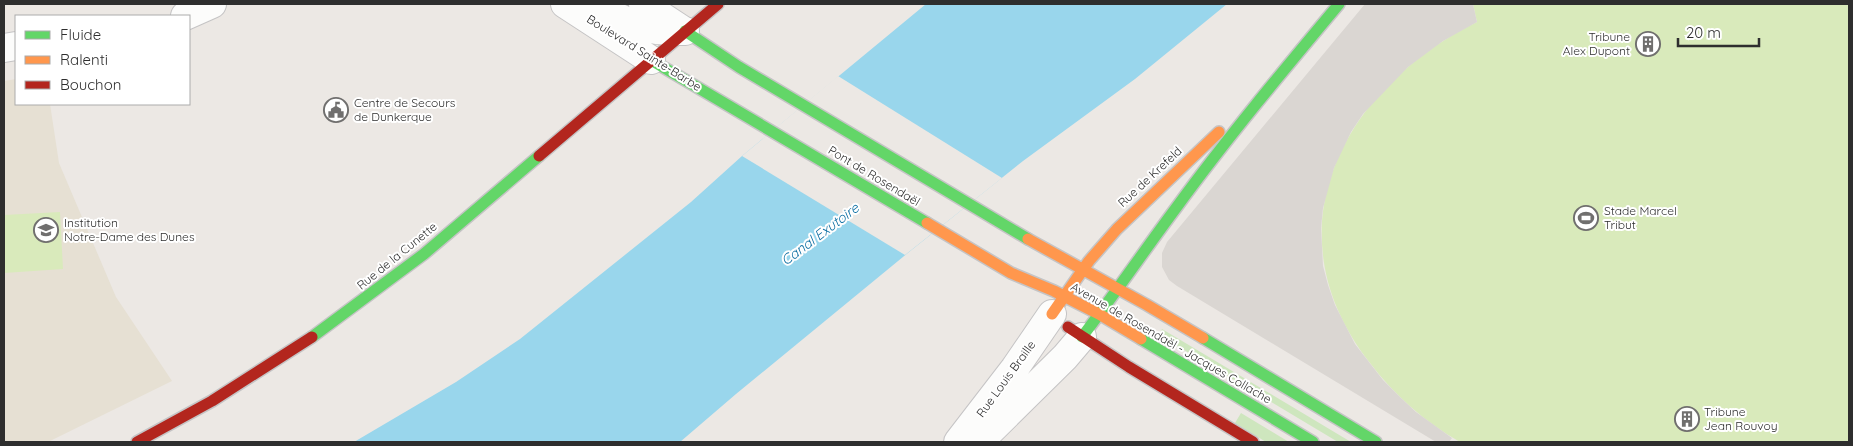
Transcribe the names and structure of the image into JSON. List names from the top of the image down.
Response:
{
  "streets": {
    "main road": [
      "Boulevard Sainte-Barbe",
      "Pont de Rosendaël",
      "Rue de Krefeld",
      "Rue de la Cunette",
      "Avenue de Rosendaël - Jacques Collache"
    ],
    "street": ["Rue Louis Braille"]
  },
  "crossings": [
    ["Boulevard Sainte-Barbe", "Pont de Rosendaël"],
    ["Boulevard Sainte-Barbe", "Rue de la Cunette"],
    ["Pont de Rosendaël", "Avenue de Rosendaël - Jacques Collache"],
    ["Rue de Krefeld", "Avenue de Rosendaël - Jacques Collache"],
    ["Rue de Krefeld", "Rue Louis Braille"],
    ["Avenue de Rosendaël - Jacques Collache", "Rue Louis Braille"]
  ],
  "water": ["Canal Exutoire"],
  "places": {
    "building": ["Tribune Alex Dupont", "Tribune Jean Rouvoy"],
    "public building": ["Centre de Secours de Dunkerque"],
    "sports": ["Stade Marcel Tribut"],
    "school or university": ["Institution Notre-Dame des Dunes"]
  },
  "legend": ["Fluide", "Ralenti", "Bouchon"],
  "scale_bar": "20 m"
}
